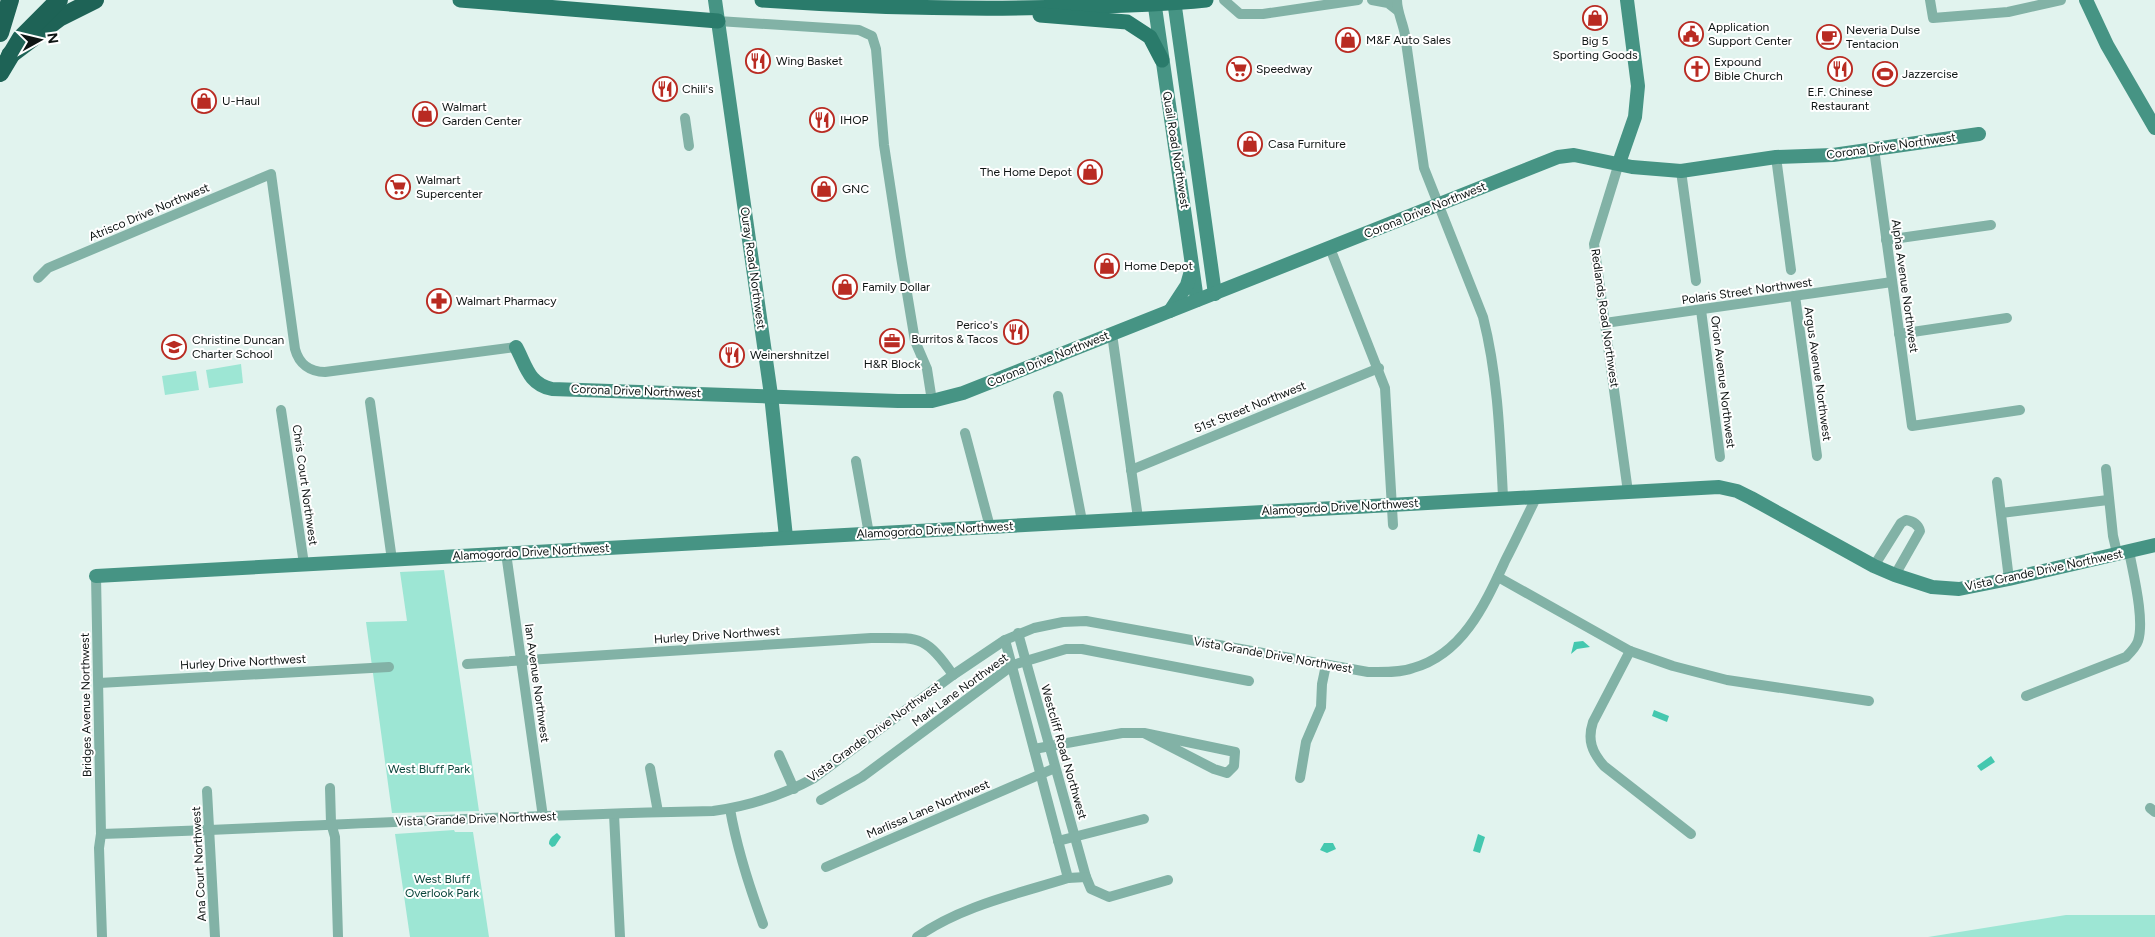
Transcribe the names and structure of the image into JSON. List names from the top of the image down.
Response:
{
  "streets": {
    "street": [
      "Corona Drive Northwest",
      "Quail Road Northwest",
      "Atrisco Drive Northwest",
      "Ouray Road Northwest",
      "Alpha Avenue Northwest",
      "Polaris Street Northwest",
      "Redlands Road Northwest",
      "Argus Avenue Northwest",
      "Orion Avenue Northwest",
      "51st Street Northwest",
      "Chris Court Northwest",
      "Alamogordo Drive Northwest",
      "Vista Grande Drive Northwest",
      "Hurley Drive Northwest",
      "Ian Avenue Northwest",
      "Mark Lane Northwest",
      "Bridges Avenue Northwest",
      "Westcliff Road Northwest",
      "Marlissa Lane Northwest",
      "Ana Court Northwest"
    ]
  },
  "crossings": [
    ["Corona Drive Northwest", "Quail Road Northwest"],
    ["Corona Drive Northwest", "Atrisco Drive Northwest"],
    ["Corona Drive Northwest", "Ouray Road Northwest"],
    ["Corona Drive Northwest", "Alpha Avenue Northwest"],
    ["Corona Drive Northwest", "Redlands Road Northwest"],
    ["Ouray Road Northwest", "Alamogordo Drive Northwest"],
    ["Alpha Avenue Northwest", "Polaris Street Northwest"],
    ["Polaris Street Northwest", "Redlands Road Northwest"],
    ["Polaris Street Northwest", "Argus Avenue Northwest"],
    ["Polaris Street Northwest", "Orion Avenue Northwest"],
    ["Redlands Road Northwest", "Alamogordo Drive Northwest"],
    ["Chris Court Northwest", "Alamogordo Drive Northwest"],
    ["Alamogordo Drive Northwest", "Vista Grande Drive Northwest"],
    ["Alamogordo Drive Northwest", "Ian Avenue Northwest"],
    ["Alamogordo Drive Northwest", "Bridges Avenue Northwest"],
    ["Vista Grande Drive Northwest", "Hurley Drive Northwest"],
    ["Vista Grande Drive Northwest", "Ian Avenue Northwest"],
    ["Vista Grande Drive Northwest", "Bridges Avenue Northwest"],
    ["Vista Grande Drive Northwest", "Westcliff Road Northwest"],
    ["Vista Grande Drive Northwest", "Ana Court Northwest"],
    ["Hurley Drive Northwest", "Ian Avenue Northwest"],
    ["Hurley Drive Northwest", "Bridges Avenue Northwest"],
    ["Mark Lane Northwest", "Westcliff Road Northwest"],
    ["Westcliff Road Northwest", "Marlissa Lane Northwest"]
  ],
  "parks": ["West Bluff Park", "West Bluff Overlook Park"],
  "places": {
    "shop": [
      "Big 5 Sporting Goods",
      "M&F Auto Sales",
      "U-Haul",
      "Walmart Garden Center",
      "Casa Furniture",
      "The Home Depot",
      "GNC",
      "Home Depot",
      "Family Dollar"
    ],
    "public building": ["Application Support Center"],
    "cafe": ["Neveria Dulse Tentacion"],
    "restaurant": [
      "Wing Basket",
      "E.F. Chinese Restaurant",
      "Chili's",
      "IHOP",
      "Perico's Burritos & Tacos",
      "Weinershnitzel"
    ],
    "supermarket": ["Speedway", "Walmart Supercenter"],
    "church": ["Expound Bible Church"],
    "sports": ["Jazzercise"],
    "pharmacy": ["Walmart Pharmacy"],
    "office": ["H&R Block"],
    "school or university": ["Christine Duncan Charter School"]
  },
  "north": "right"
}
